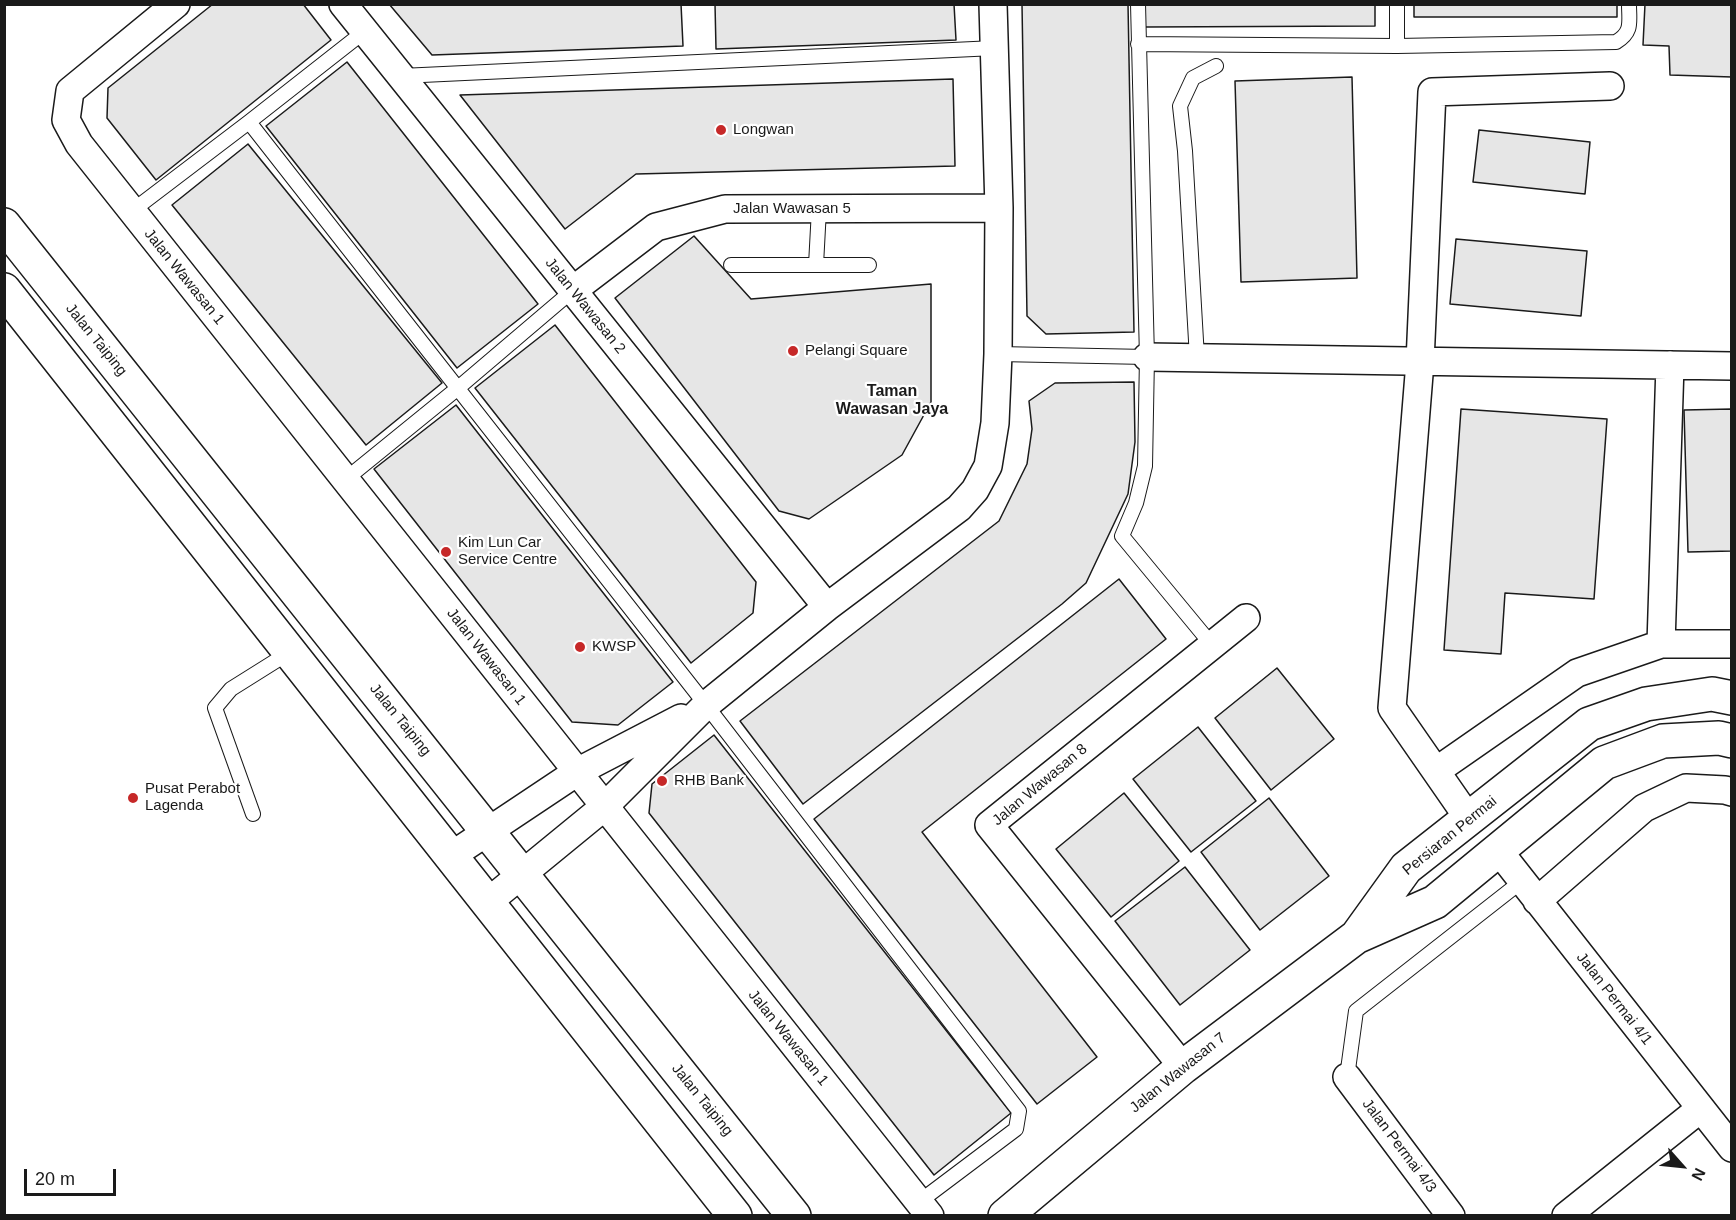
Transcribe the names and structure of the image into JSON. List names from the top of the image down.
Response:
{
  "streets": {
    "main road": ["Jalan Taiping", "Persiaran Permai", "Jalan Wawasan 7"],
    "street": [
      "Jalan Wawasan 5",
      "Jalan Wawasan 1",
      "Jalan Wawasan 2",
      "Jalan Wawasan 8",
      "Jalan Permai 4/1",
      "Jalan Permai 4/3"
    ]
  },
  "crossings": [
    ["Jalan Wawasan 5", "Jalan Wawasan 2"],
    ["Jalan Wawasan 8", "Jalan Wawasan 7"],
    ["Persiaran Permai", "Jalan Wawasan 7"]
  ],
  "districts": ["Taman Wawasan Jaya"],
  "places": [
    "Longwan",
    "Pelangi Square",
    "Kim Lun Car Service Centre",
    "KWSP",
    "RHB Bank",
    "Pusat Perabot Lagenda"
  ],
  "scale_bar": "20 m",
  "north": "bottom right"
}
